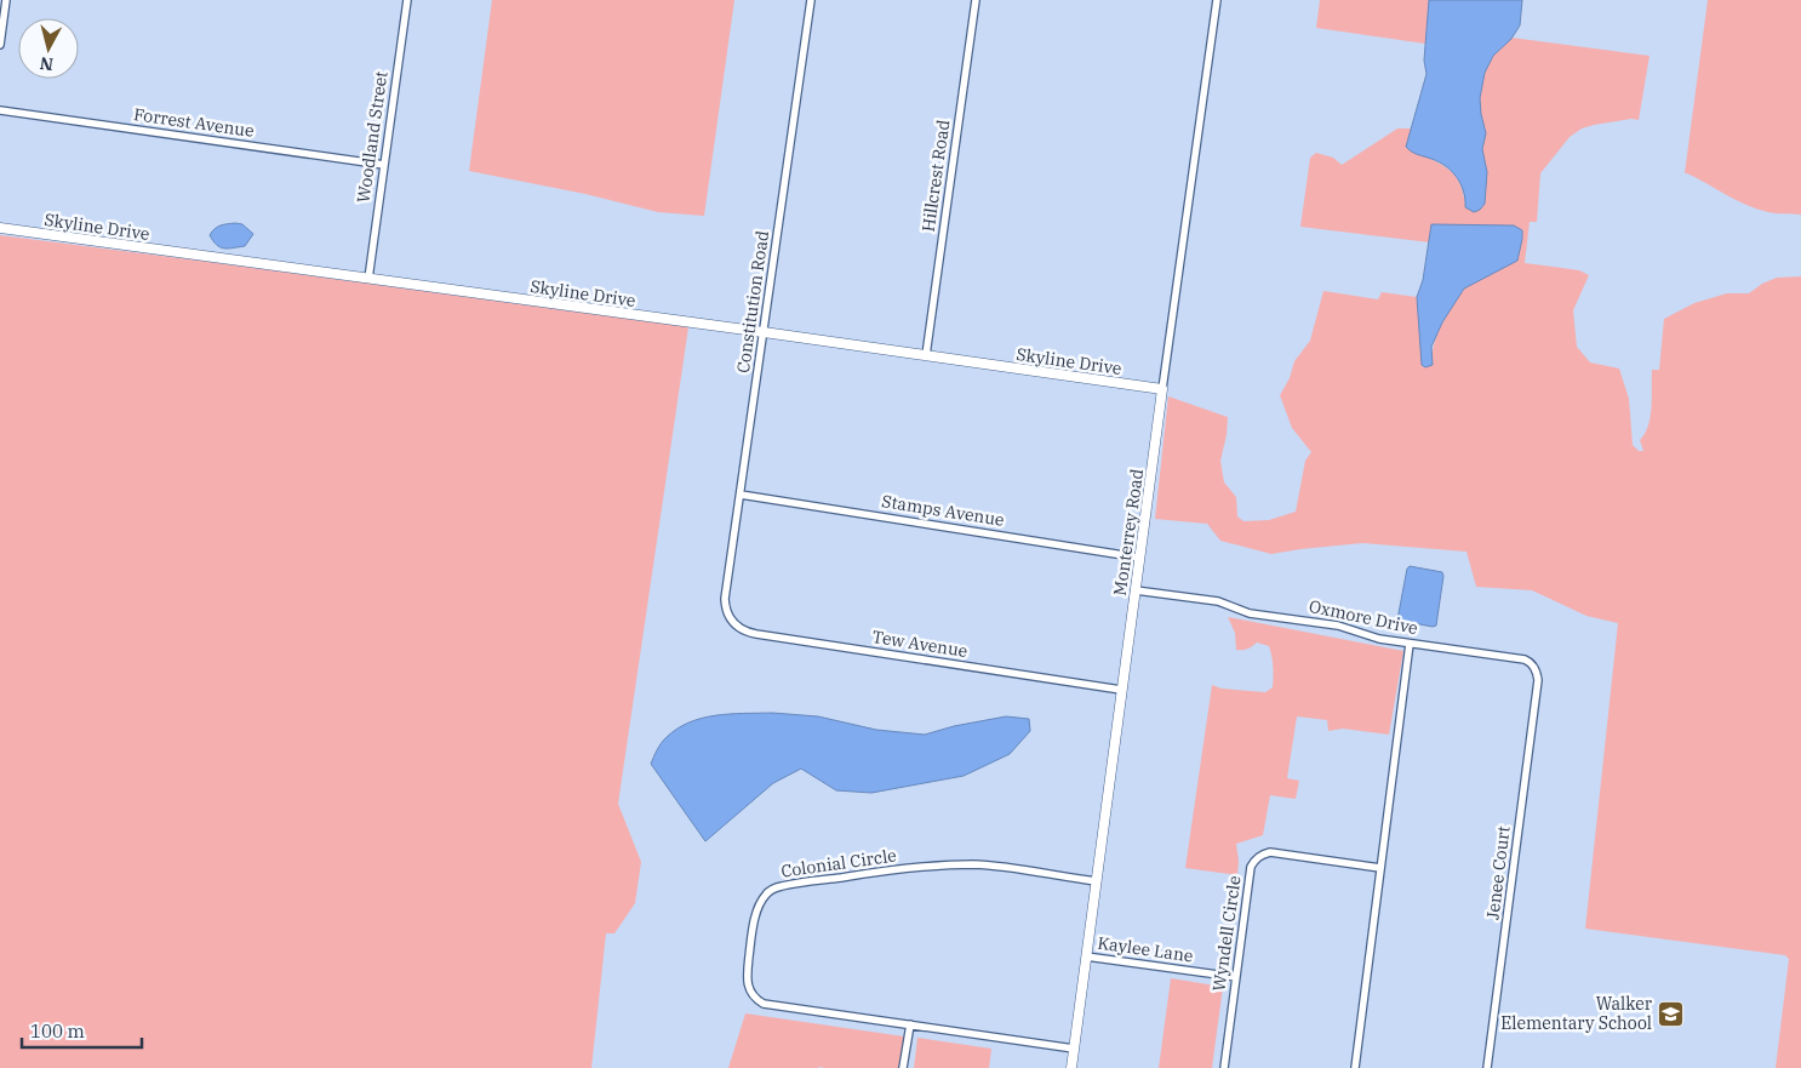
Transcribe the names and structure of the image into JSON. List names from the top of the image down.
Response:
{
  "streets": {
    "street": [
      "Forrest Avenue",
      "Woodland Street",
      "Hillcrest Road",
      "Skyline Drive",
      "Constitution Road",
      "Stamps Avenue",
      "Monterrey Road",
      "Oxmore Drive",
      "Tew Avenue",
      "Colonial Circle",
      "Jenee Court",
      "Wyndell Circle",
      "Kaylee Lane"
    ]
  },
  "crossings": [
    ["Forrest Avenue", "Woodland Street"],
    ["Woodland Street", "Skyline Drive"],
    ["Hillcrest Road", "Skyline Drive"],
    ["Skyline Drive", "Constitution Road"],
    ["Skyline Drive", "Monterrey Road"],
    ["Constitution Road", "Stamps Avenue"],
    ["Constitution Road", "Tew Avenue"],
    ["Stamps Avenue", "Monterrey Road"],
    ["Monterrey Road", "Oxmore Drive"],
    ["Monterrey Road", "Tew Avenue"],
    ["Monterrey Road", "Colonial Circle"],
    ["Monterrey Road", "Kaylee Lane"],
    ["Oxmore Drive", "Jenee Court"],
    ["Wyndell Circle", "Kaylee Lane"]
  ],
  "places": {
    "school or university": ["Walker Elementary School"]
  },
  "scale_bar": "100 m",
  "north": "bottom"
}
